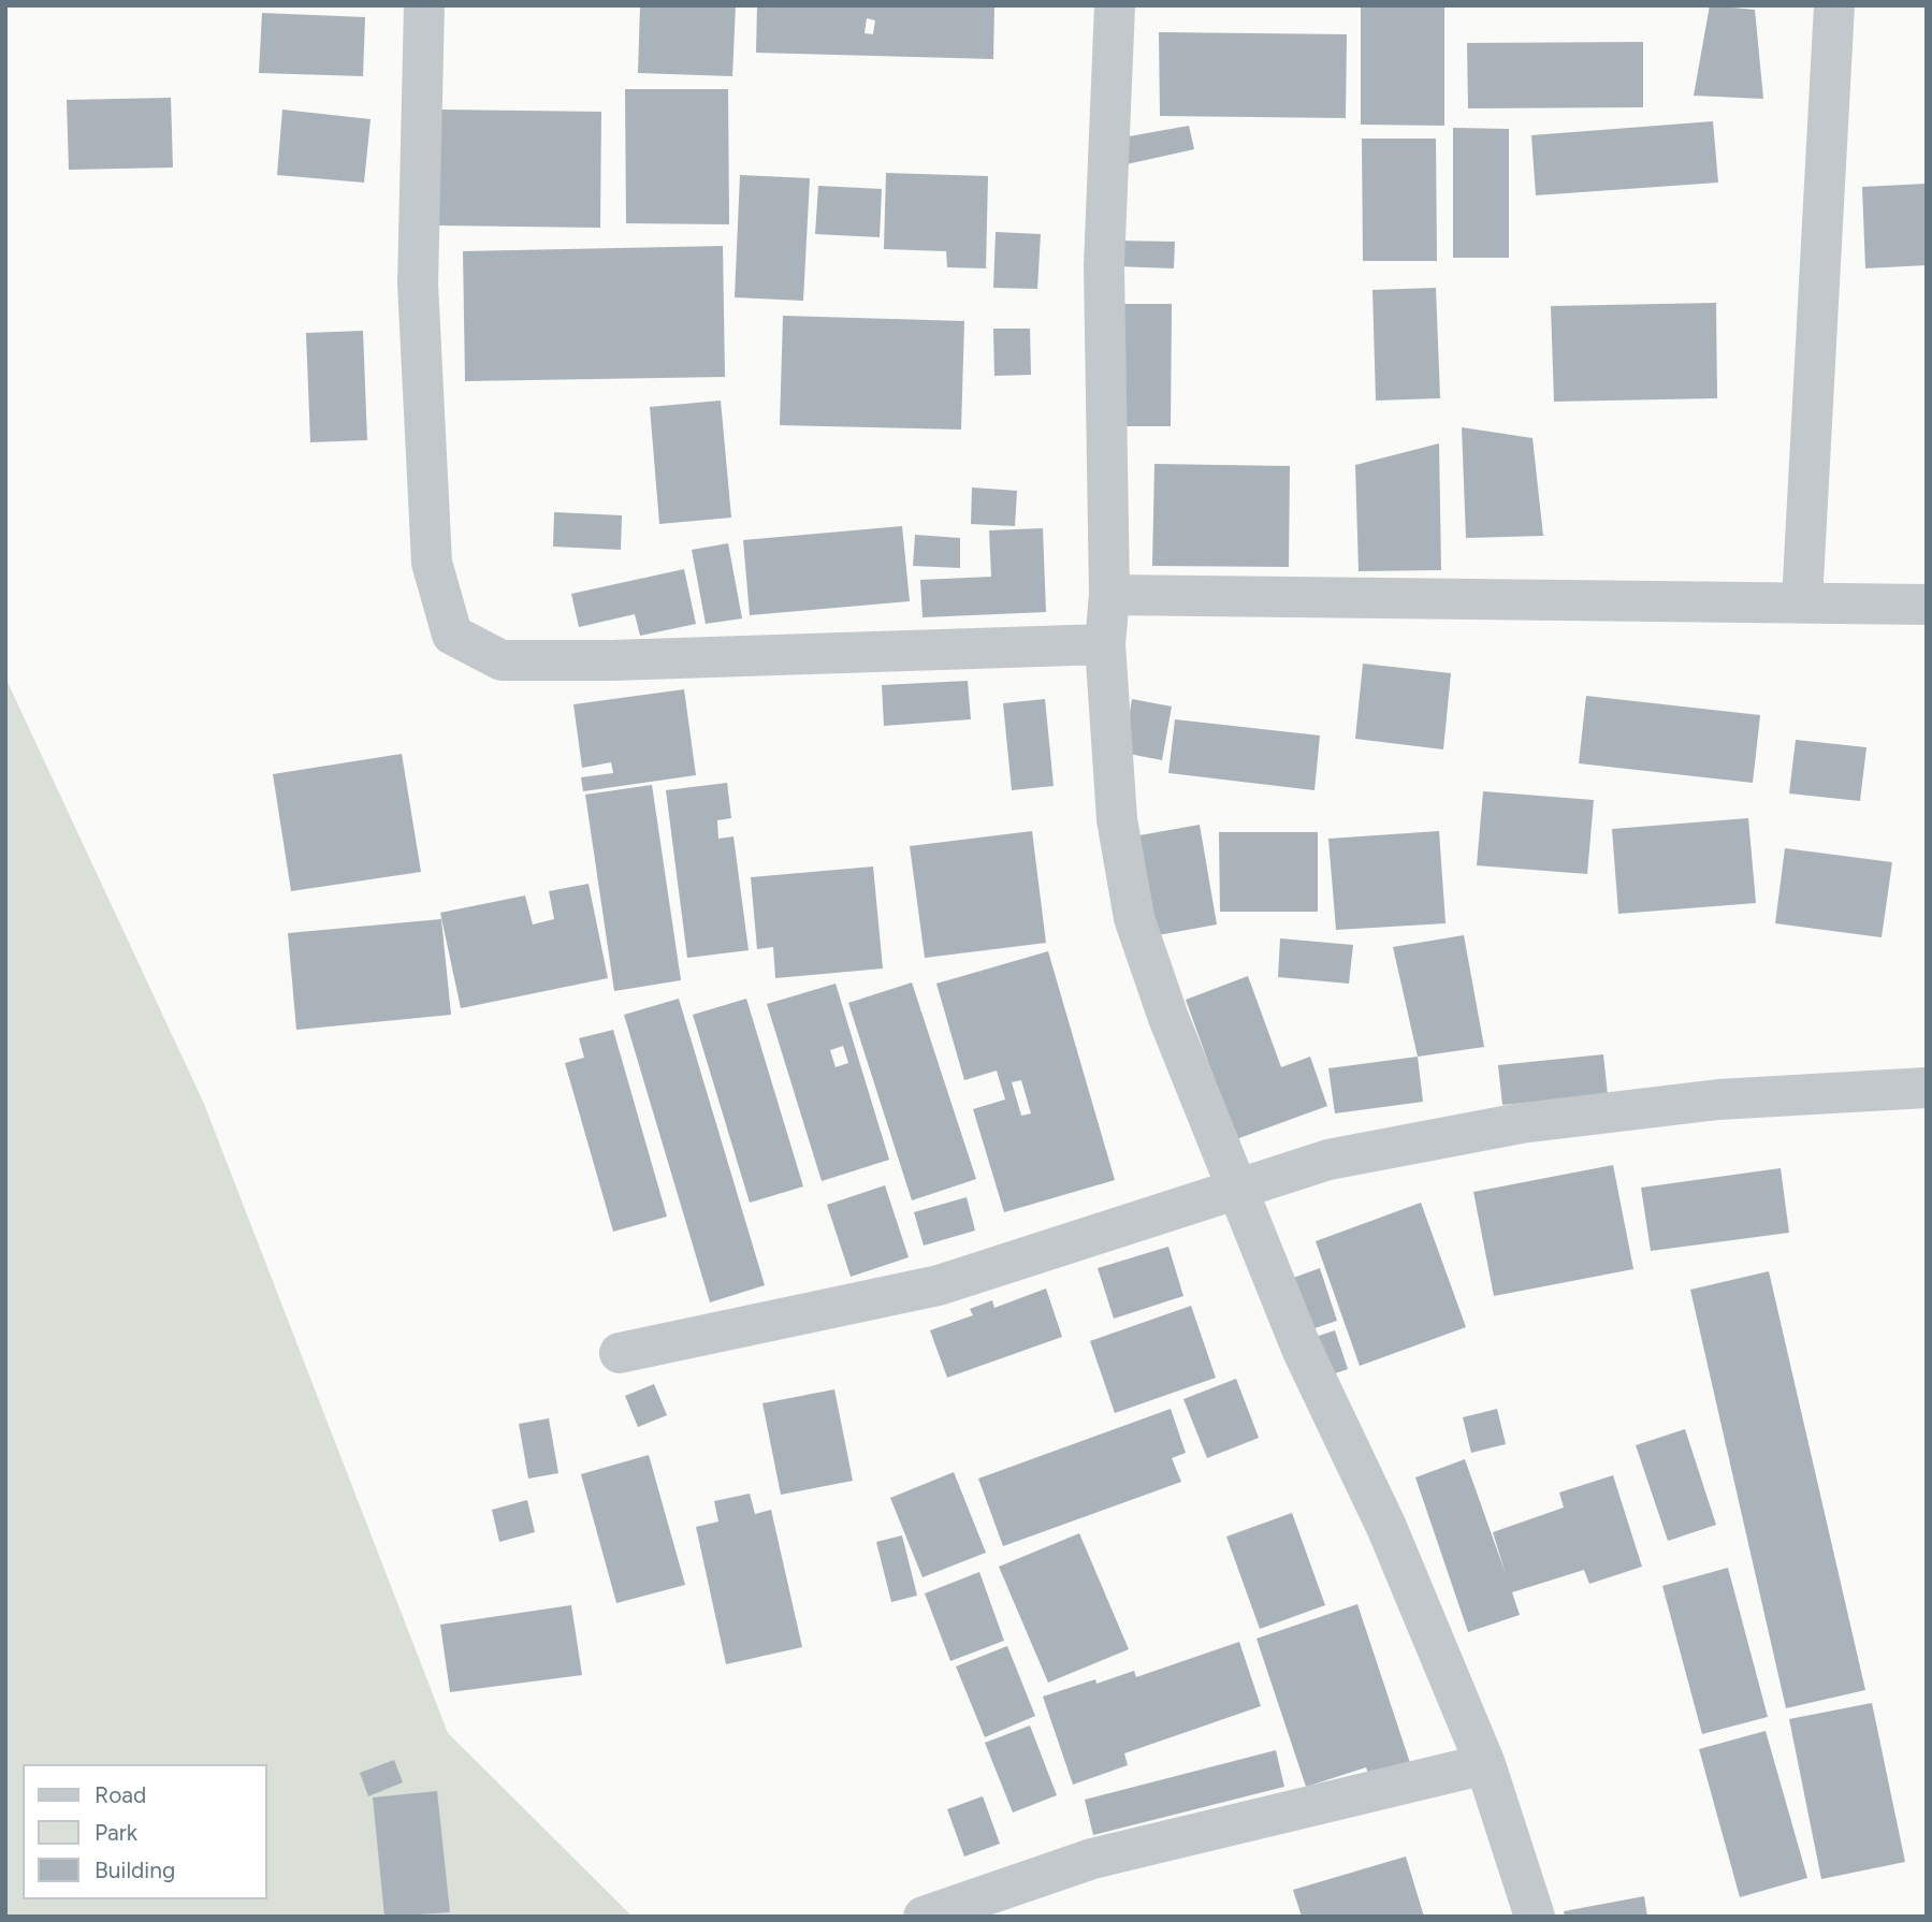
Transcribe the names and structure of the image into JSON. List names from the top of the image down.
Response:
{
  "legend": ["Road", "Park", "Building"]
}
